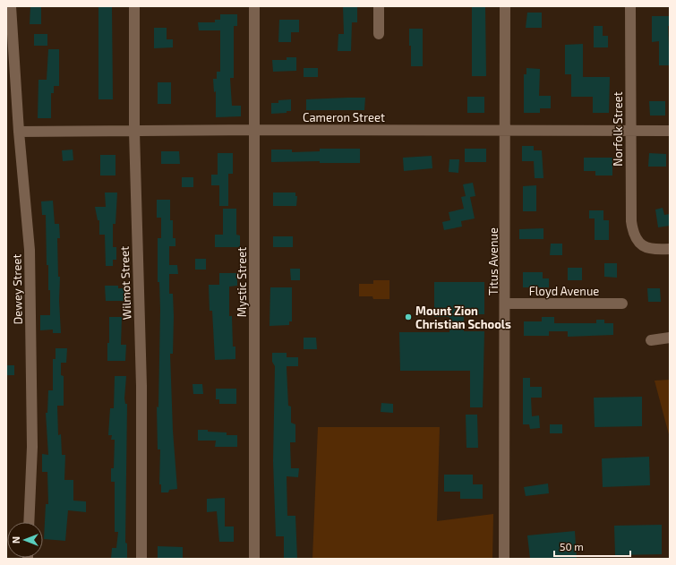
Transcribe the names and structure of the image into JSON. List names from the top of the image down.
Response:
{
  "streets": {
    "street": [
      "Cameron Street",
      "Norfolk Street",
      "Titus Avenue",
      "Mystic Street",
      "Wilmot Street",
      "Dewey Street",
      "Floyd Avenue"
    ]
  },
  "crossings": [
    ["Cameron Street", "Norfolk Street"],
    ["Cameron Street", "Titus Avenue"],
    ["Cameron Street", "Mystic Street"],
    ["Cameron Street", "Wilmot Street"],
    ["Cameron Street", "Dewey Street"],
    ["Titus Avenue", "Floyd Avenue"]
  ],
  "places": ["Mount Zion Christian Schools"],
  "scale_bar": "50 m",
  "north": "left"
}
